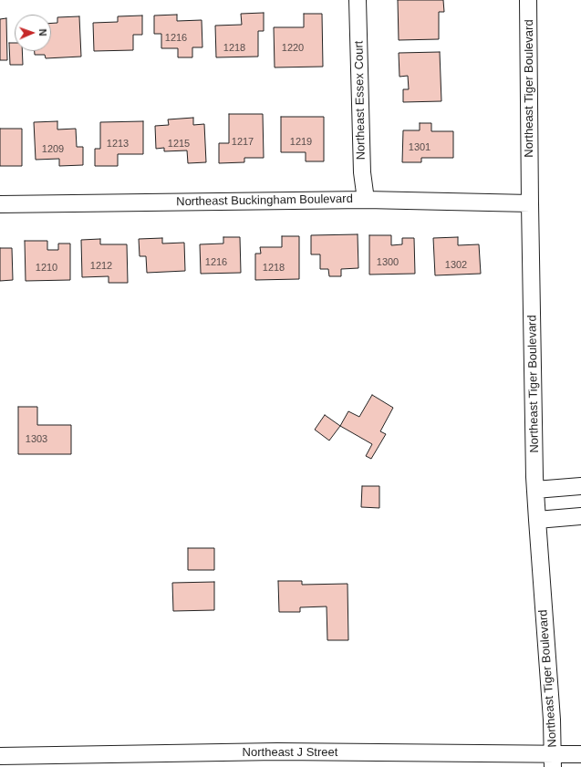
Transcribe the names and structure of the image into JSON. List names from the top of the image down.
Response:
{
  "streets": {
    "street": [
      "Northeast Tiger Boulevard",
      "Northeast Essex Court",
      "Northeast Buckingham Boulevard",
      "Northeast J Street"
    ]
  },
  "crossings": [
    ["Northeast Tiger Boulevard", "Northeast Buckingham Boulevard"],
    ["Northeast Tiger Boulevard", "Northeast J Street"],
    ["Northeast Essex Court", "Northeast Buckingham Boulevard"]
  ],
  "house_numbers": [
    "1216",
    "1218",
    "1220",
    "1217",
    "1219",
    "1213",
    "1215",
    "1301",
    "1209",
    "1216",
    "1300",
    "1302",
    "1212",
    "1210",
    "1218",
    "1303"
  ],
  "north": "right"
}
